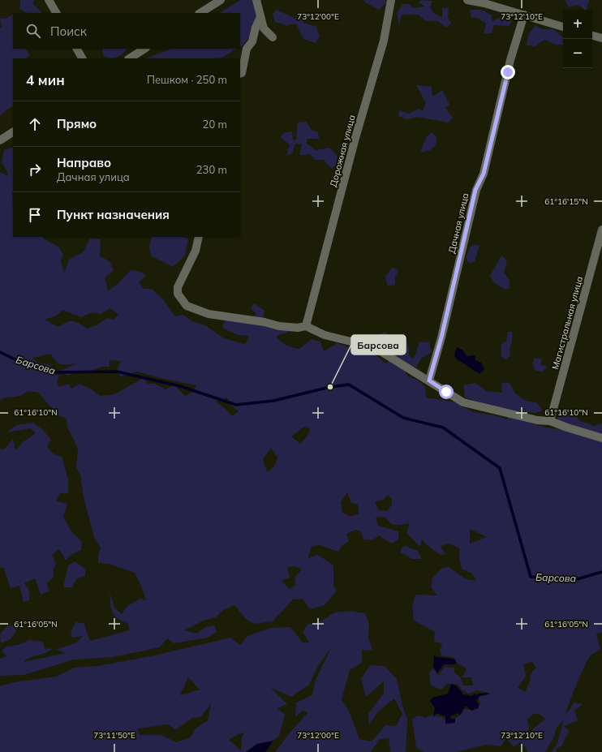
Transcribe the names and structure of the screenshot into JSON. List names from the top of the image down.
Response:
{
  "streets": {
    "street": ["Дорожная улица", "Дачная улица", "Магистральная улица"]
  },
  "water": ["Барсова"],
  "places": ["Барсова"],
  "page": {
    "map_buttons": ["+", "−"],
    "search": "Поиск",
    "heading": ["4 мин", "Пешком · 250 m"],
    "list": [
      ["Прямо", "20 m"],
      ["Направо", "Дачная улица", "230 m"],
      "Пункт назначения"
    ]
  },
  "coordinates": [
    "73°12'00\"E",
    "73°12'10\"E",
    "61°16'15\"N",
    "61°16'10\"N",
    "61°16'05\"N",
    "73°11'50\"E"
  ]
}
